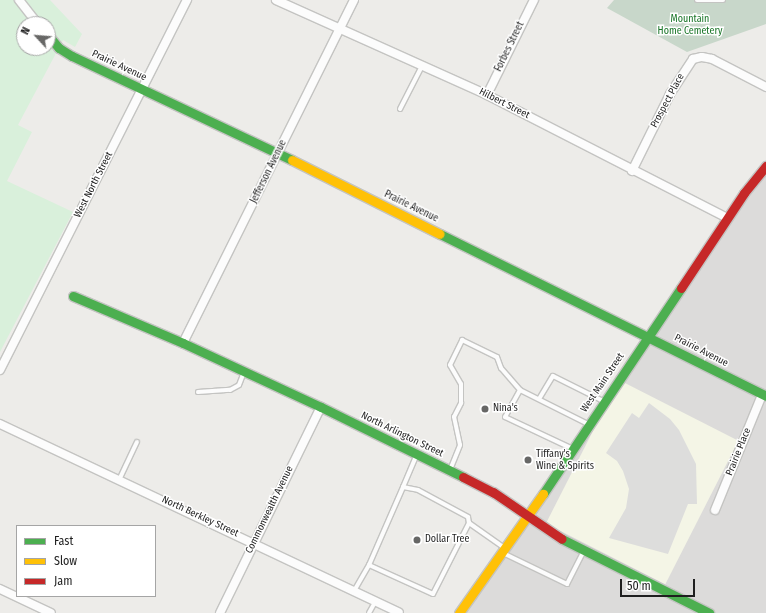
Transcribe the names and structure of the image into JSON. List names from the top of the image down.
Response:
{
  "streets": {
    "street": [
      "Forbes Street",
      "Prairie Avenue",
      "Prospect Place",
      "Hilbert Street",
      "Jefferson Avenue",
      "West North Street",
      "West Main Street",
      "North Arlington Street",
      "Prairie Place",
      "Commonwealth Avenue",
      "North Berkley Street"
    ]
  },
  "crossings": [
    ["Forbes Street", "Hilbert Street"],
    ["Prairie Avenue", "Jefferson Avenue"],
    ["Prairie Avenue", "West North Street"],
    ["Prairie Avenue", "West Main Street"],
    ["Prairie Avenue", "Prairie Place"],
    ["Prospect Place", "Hilbert Street"],
    ["Hilbert Street", "Jefferson Avenue"],
    ["Hilbert Street", "West Main Street"],
    ["Jefferson Avenue", "North Arlington Street"],
    ["West Main Street", "North Arlington Street"],
    ["North Arlington Street", "Commonwealth Avenue"],
    ["Commonwealth Avenue", "North Berkley Street"]
  ],
  "parks": ["Mountain Home Cemetery"],
  "places": ["Nina's", "Tiffany's Wine & Spirits", "Dollar Tree"],
  "legend": ["Fast", "Slow", "Jam"],
  "scale_bar": "50 m",
  "north": "top left"
}
